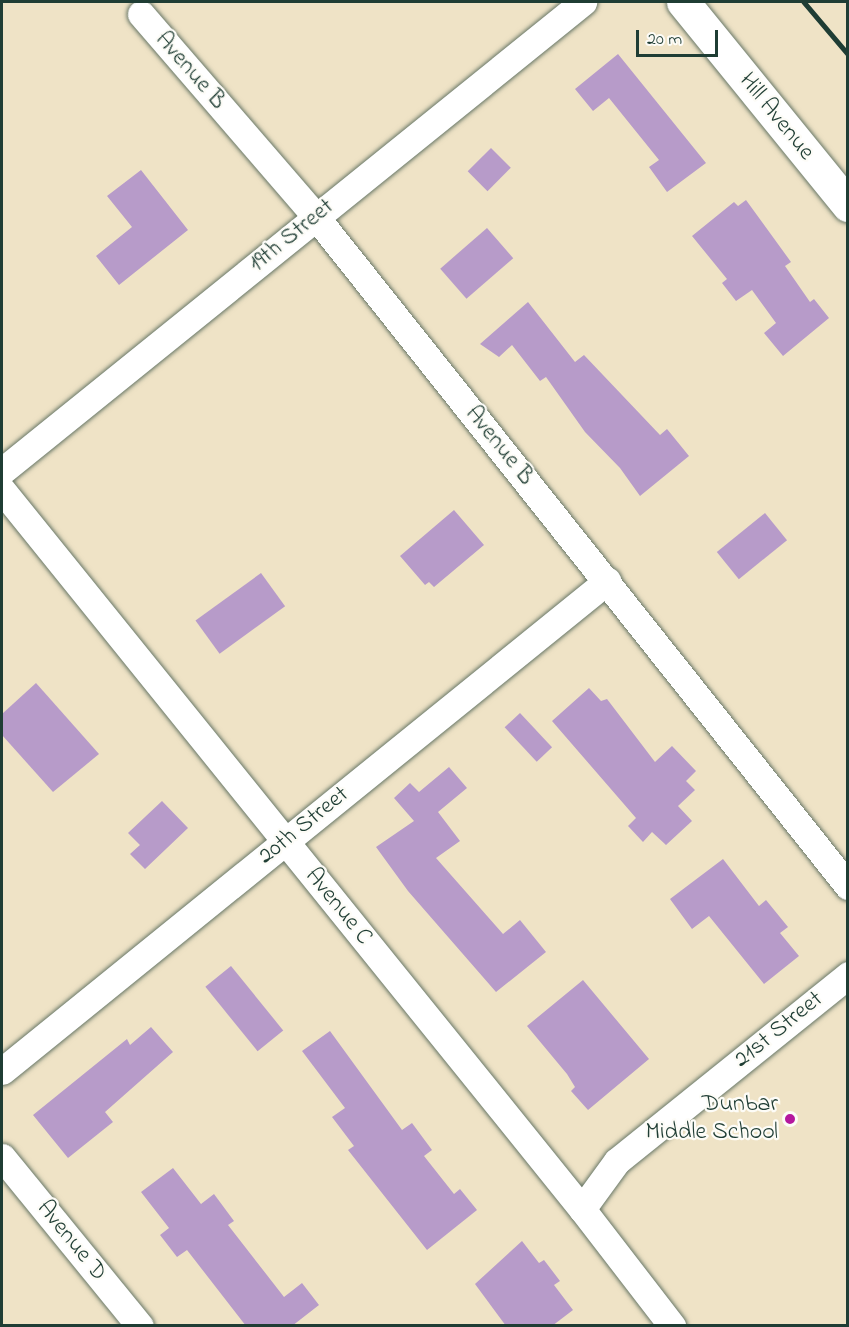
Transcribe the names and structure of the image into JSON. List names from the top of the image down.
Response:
{
  "streets": {
    "street": [
      "Avenue B",
      "Hill Avenue",
      "19th Street",
      "20th Street",
      "Avenue C",
      "21st Street",
      "Avenue D"
    ]
  },
  "crossings": [
    ["Avenue B", "19th Street"],
    ["Avenue B", "20th Street"],
    ["20th Street", "Avenue C"],
    ["Avenue C", "21st Street"]
  ],
  "places": ["Dunbar Middle School"],
  "scale_bar": "20 m"
}
